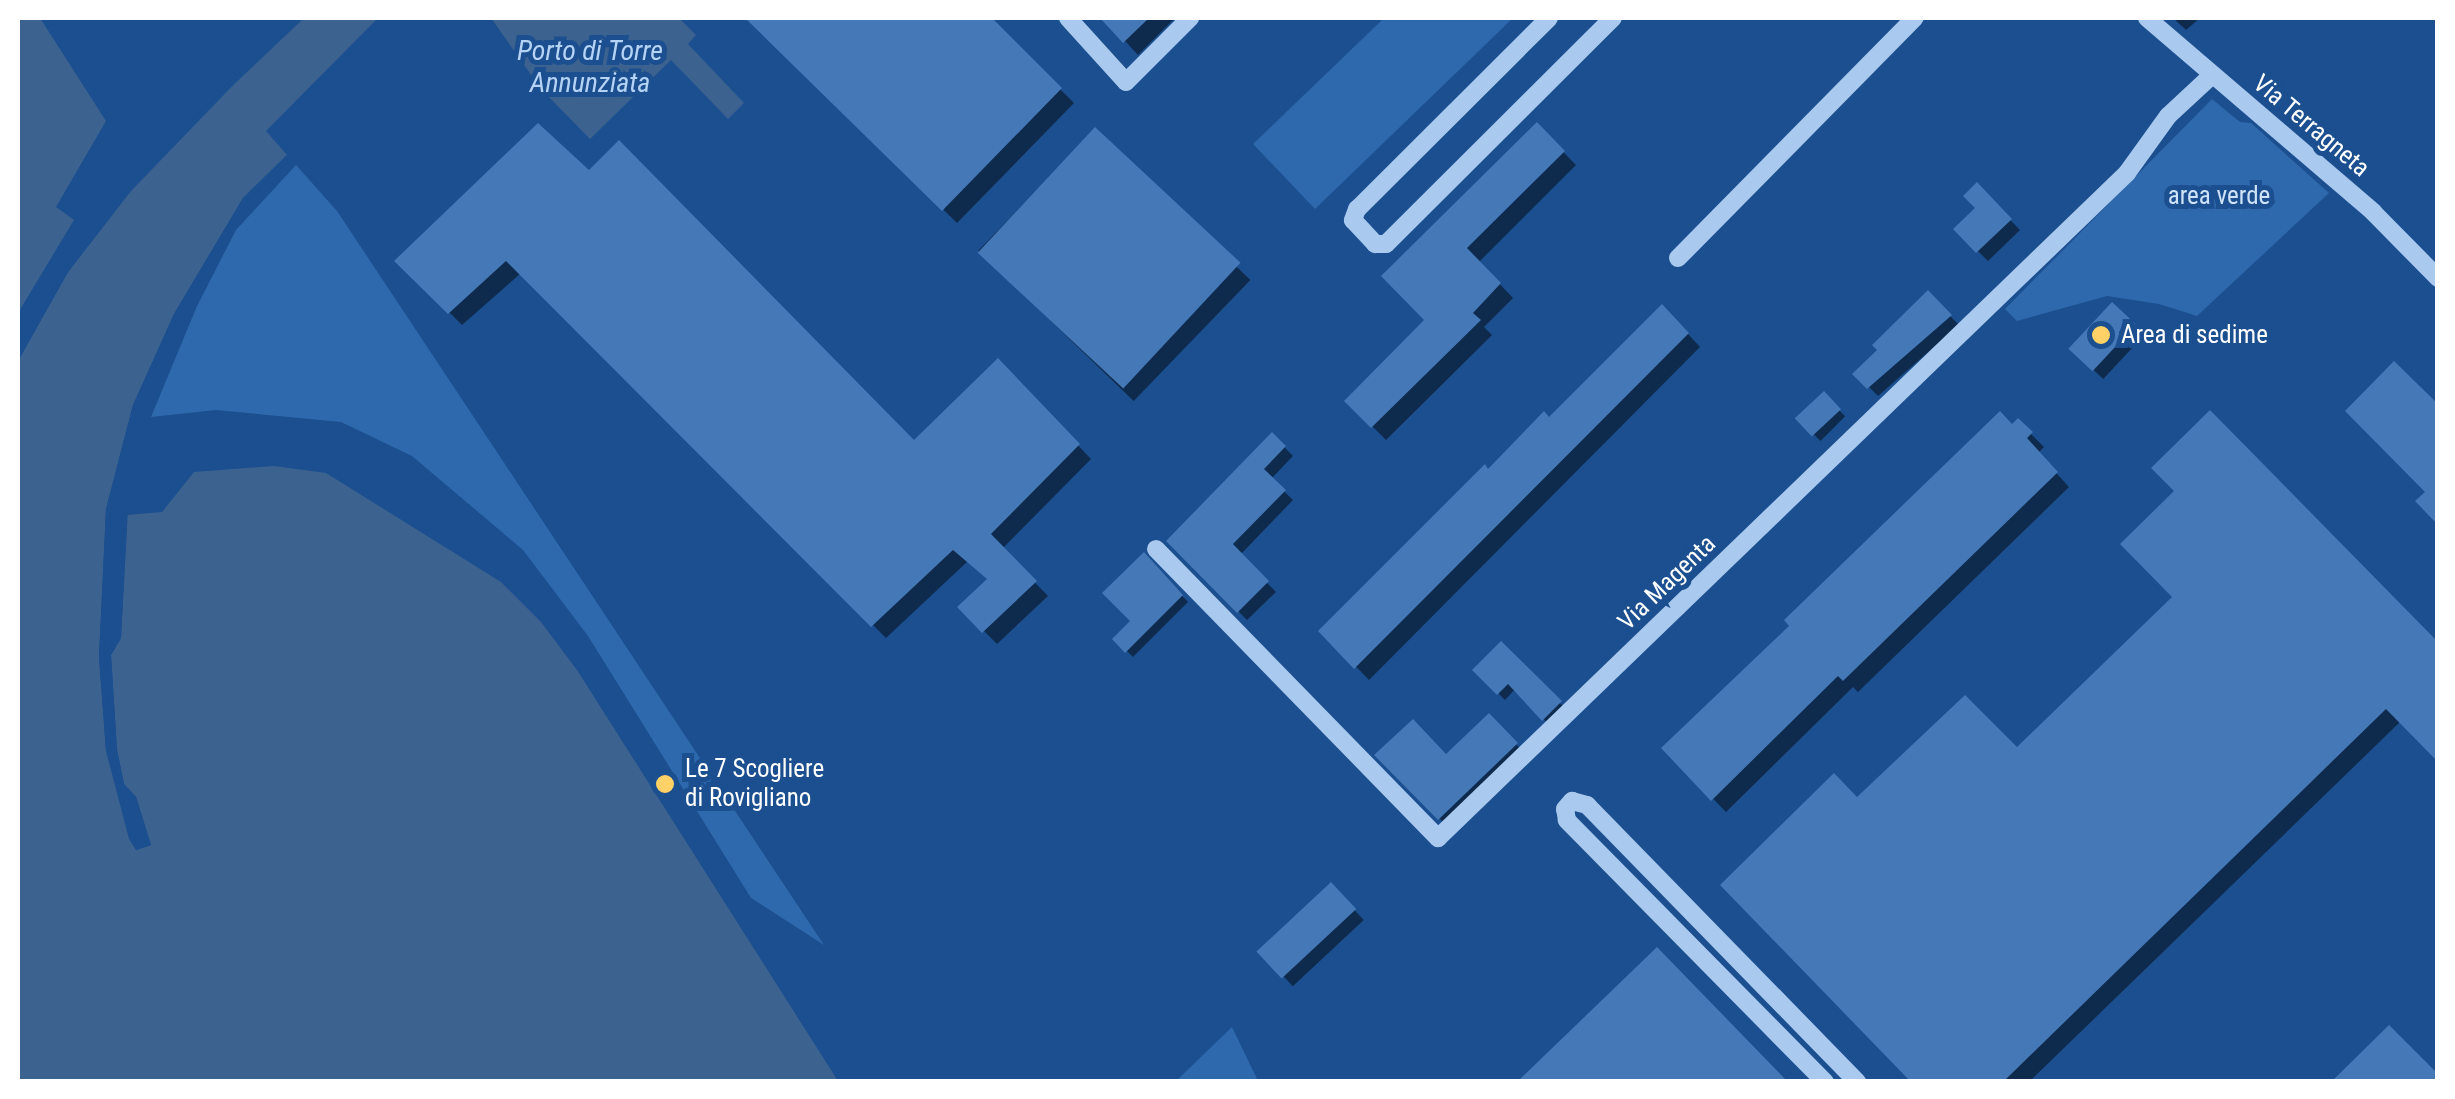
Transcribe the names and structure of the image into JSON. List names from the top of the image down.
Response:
{
  "streets": {
    "street": ["Via Terragneta", "Via Magenta"]
  },
  "crossings": [
    ["Via Terragneta", "Via Magenta"]
  ],
  "water": ["Porto di Torre Annunziata"],
  "parks": ["area verde"],
  "places": ["Area di sedime", "Le 7 Scogliere di Rovigliano"]
}
